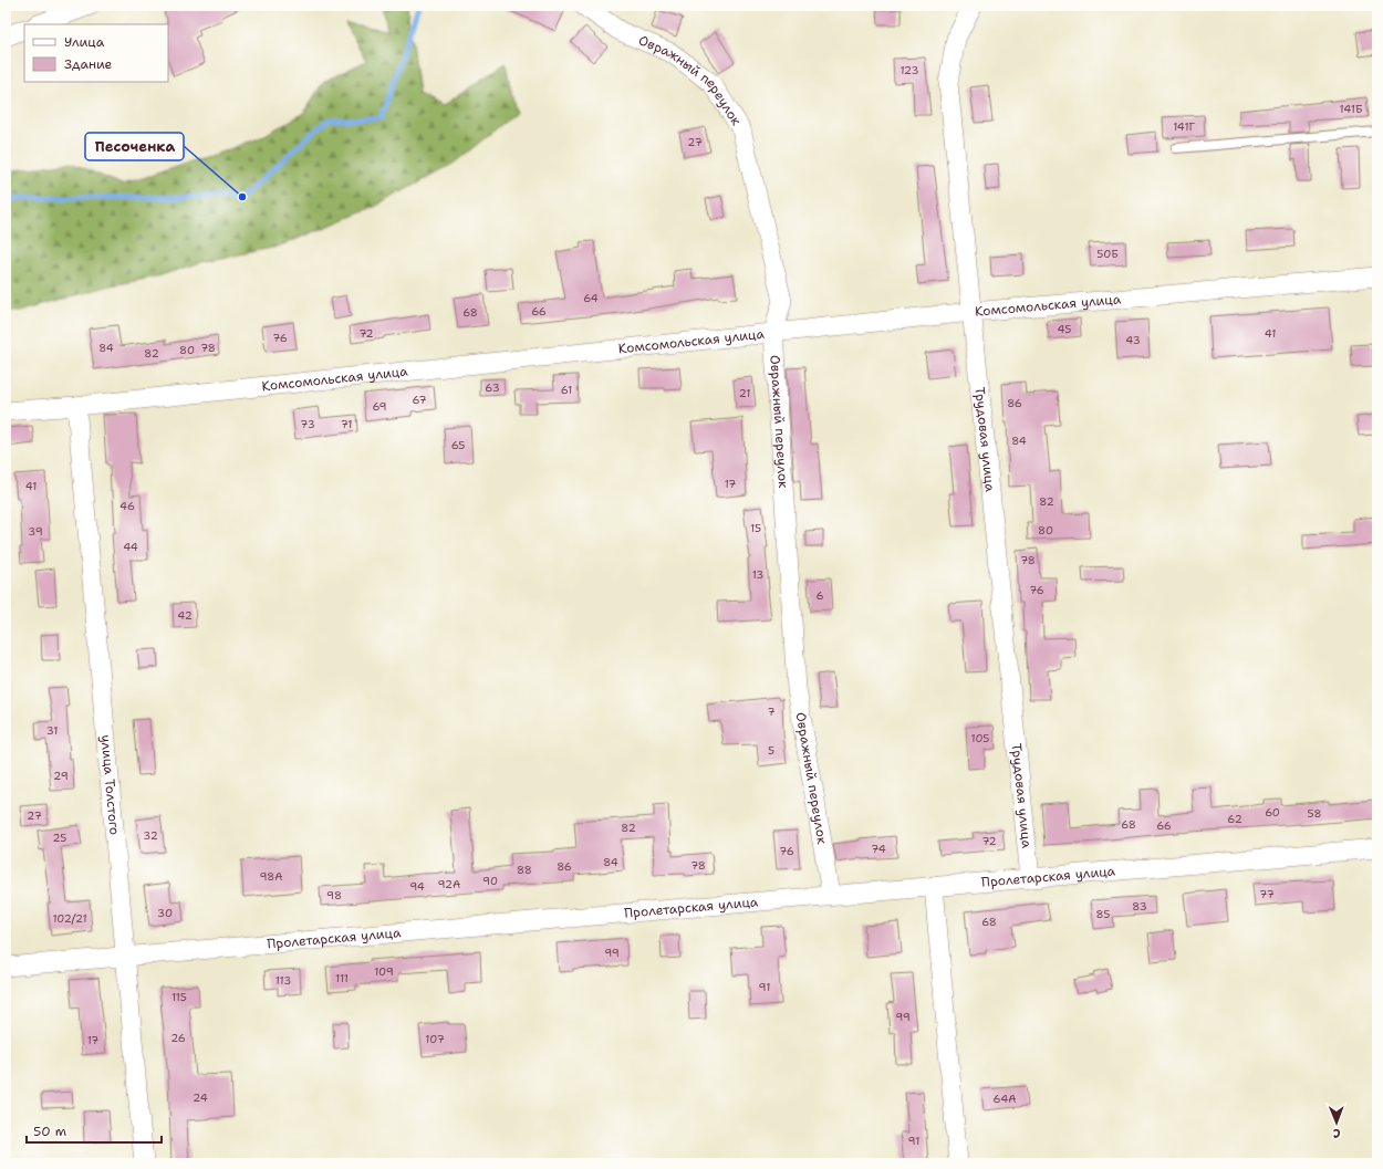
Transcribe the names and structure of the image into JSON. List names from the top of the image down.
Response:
{
  "streets": {
    "street": [
      "Овражный переулок",
      "Комсомольская улица",
      "Трудовая улица",
      "улица Толстого",
      "Пролетарская улица"
    ]
  },
  "crossings": [
    ["Овражный переулок", "Комсомольская улица"],
    ["Овражный переулок", "Пролетарская улица"],
    ["Комсомольская улица", "Трудовая улица"],
    ["Комсомольская улица", "улица Толстого"],
    ["Трудовая улица", "Пролетарская улица"],
    ["улица Толстого", "Пролетарская улица"]
  ],
  "places": ["Песоченка"],
  "house_numbers": [
    "123",
    "141Б",
    "141Г",
    "27",
    "50Б",
    "64",
    "66",
    "68",
    "45",
    "72",
    "41",
    "76",
    "43",
    "84",
    "78",
    "80",
    "82",
    "63",
    "61",
    "21",
    "67",
    "86",
    "69",
    "73",
    "71",
    "84",
    "65",
    "17",
    "41",
    "82",
    "46",
    "15",
    "80",
    "39",
    "44",
    "78",
    "13",
    "76",
    "6",
    "42",
    "7",
    "31",
    "105",
    "5",
    "29",
    "60",
    "58",
    "27",
    "62",
    "68",
    "66",
    "82",
    "32",
    "25",
    "72",
    "74",
    "76",
    "84",
    "78",
    "86",
    "88",
    "98А",
    "90",
    "92А",
    "94",
    "77",
    "98",
    "83",
    "30",
    "85",
    "102/21",
    "68",
    "99",
    "109",
    "111",
    "113",
    "91",
    "115",
    "99",
    "26",
    "107",
    "17",
    "24",
    "64А",
    "91"
  ],
  "legend": ["Улица", "Здание"],
  "scale_bar": "50 m",
  "north": "bottom"
}
